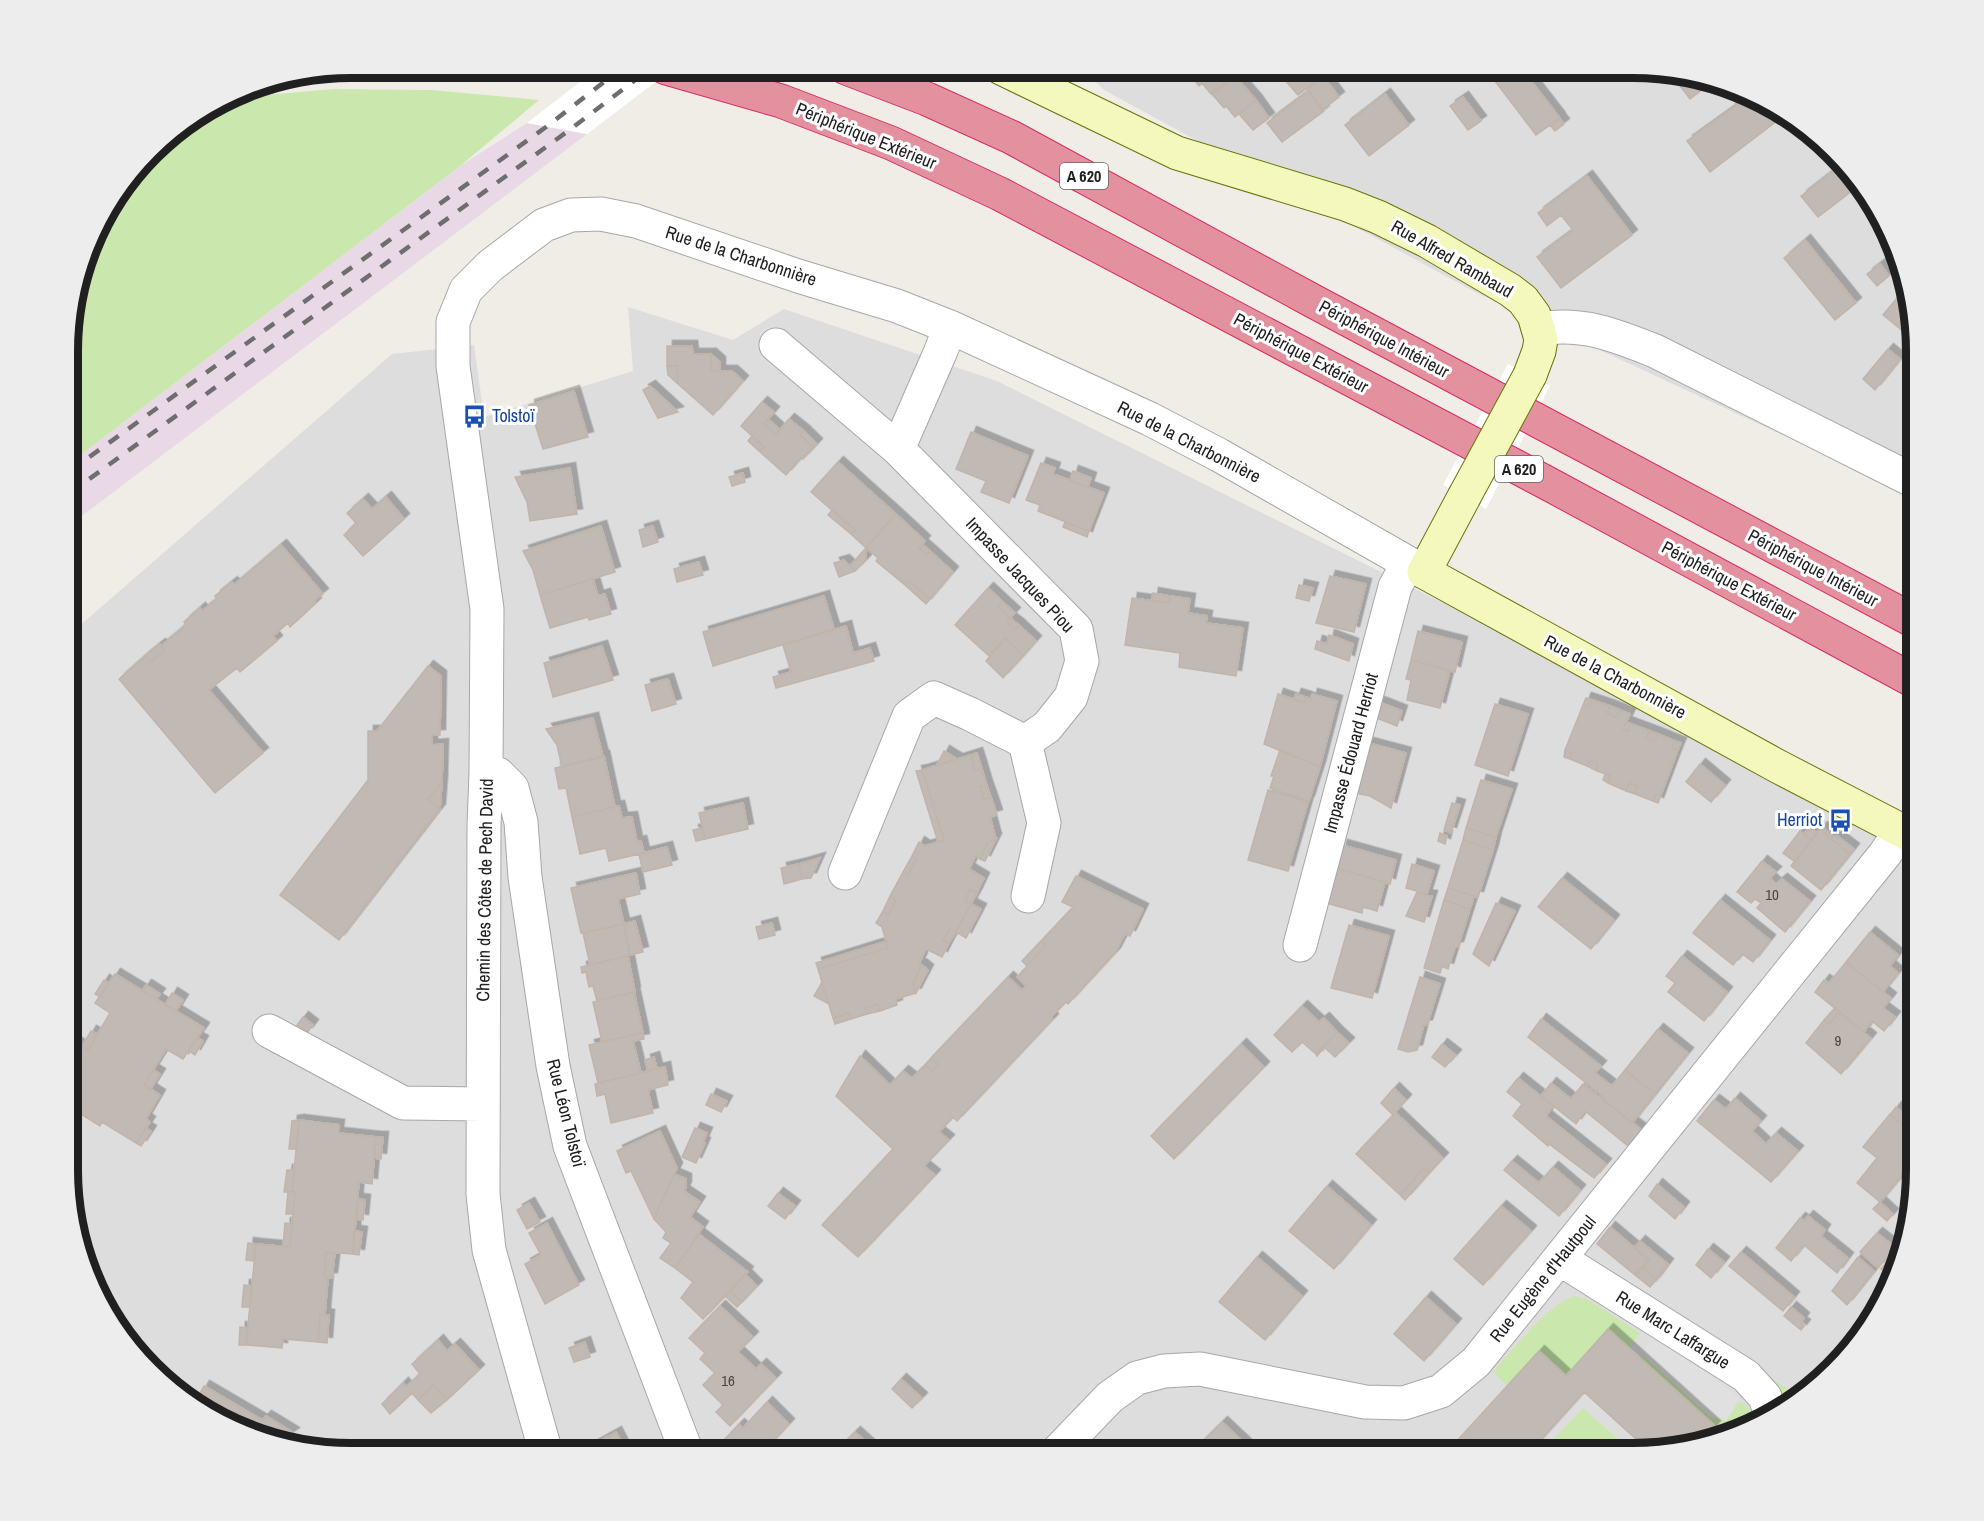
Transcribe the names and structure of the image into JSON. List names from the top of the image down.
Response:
{
  "streets": {
    "highway": ["Périphérique Extérieur", "A 620", "Périphérique Intérieur"],
    "street": [
      "Rue de la Charbonnière",
      "Rue Alfred Rambaud",
      "Impasse Jacques Piou",
      "Impasse Édouard Herriot",
      "Chemin des Côtes de Pech David",
      "Rue Léon Tolstoï",
      "Rue Eugène d'Hautpoul",
      "Rue Marc Laffargue"
    ]
  },
  "crossings": [
    ["Rue de la Charbonnière", "Impasse Édouard Herriot"],
    ["Rue de la Charbonnière", "Chemin des Côtes de Pech David"],
    ["Chemin des Côtes de Pech David", "Rue Léon Tolstoï"],
    ["Rue Eugène d'Hautpoul", "Rue Marc Laffargue"]
  ],
  "places": {
    "bus stop": ["Tolstoï", "Herriot"]
  },
  "house_numbers": ["10", "9", "16"]
}
